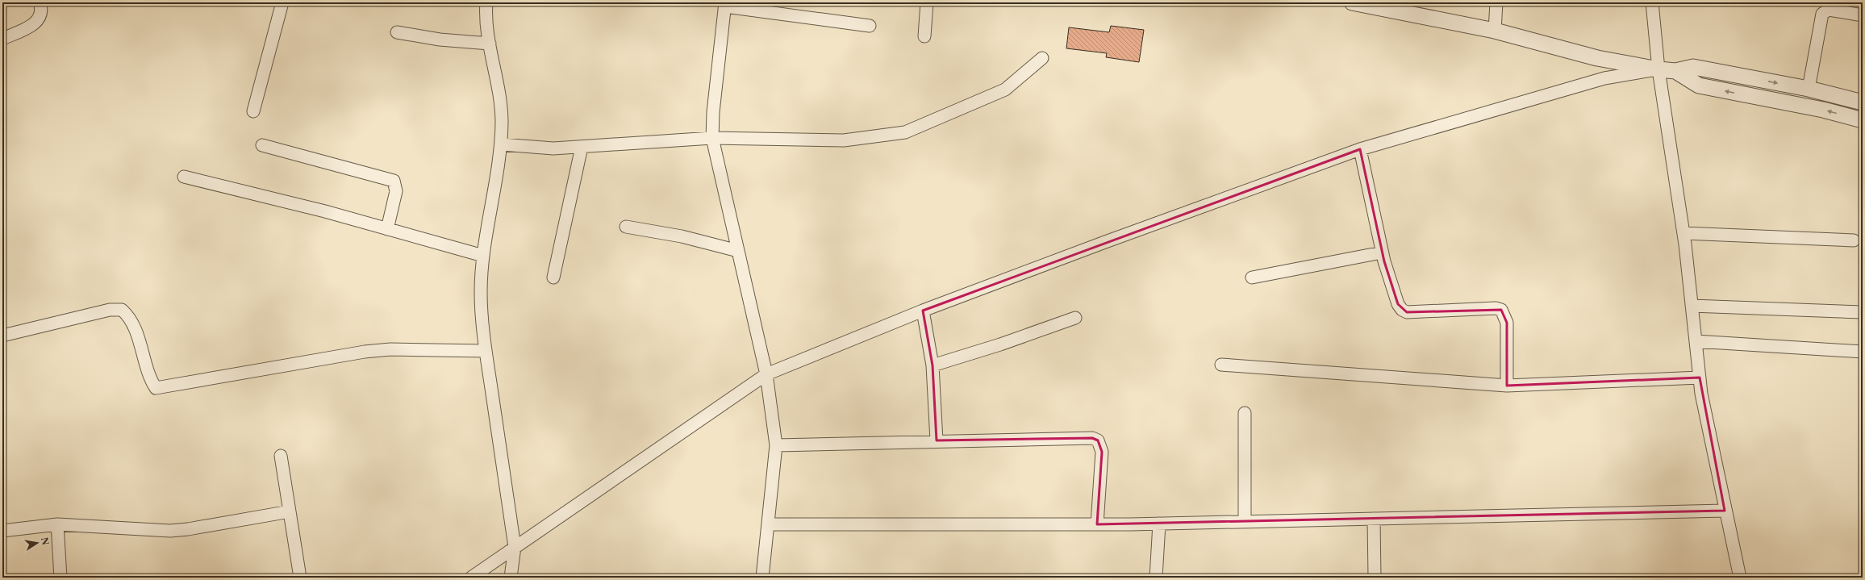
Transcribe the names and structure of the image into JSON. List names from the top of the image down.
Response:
{
  "north": "right"
}
